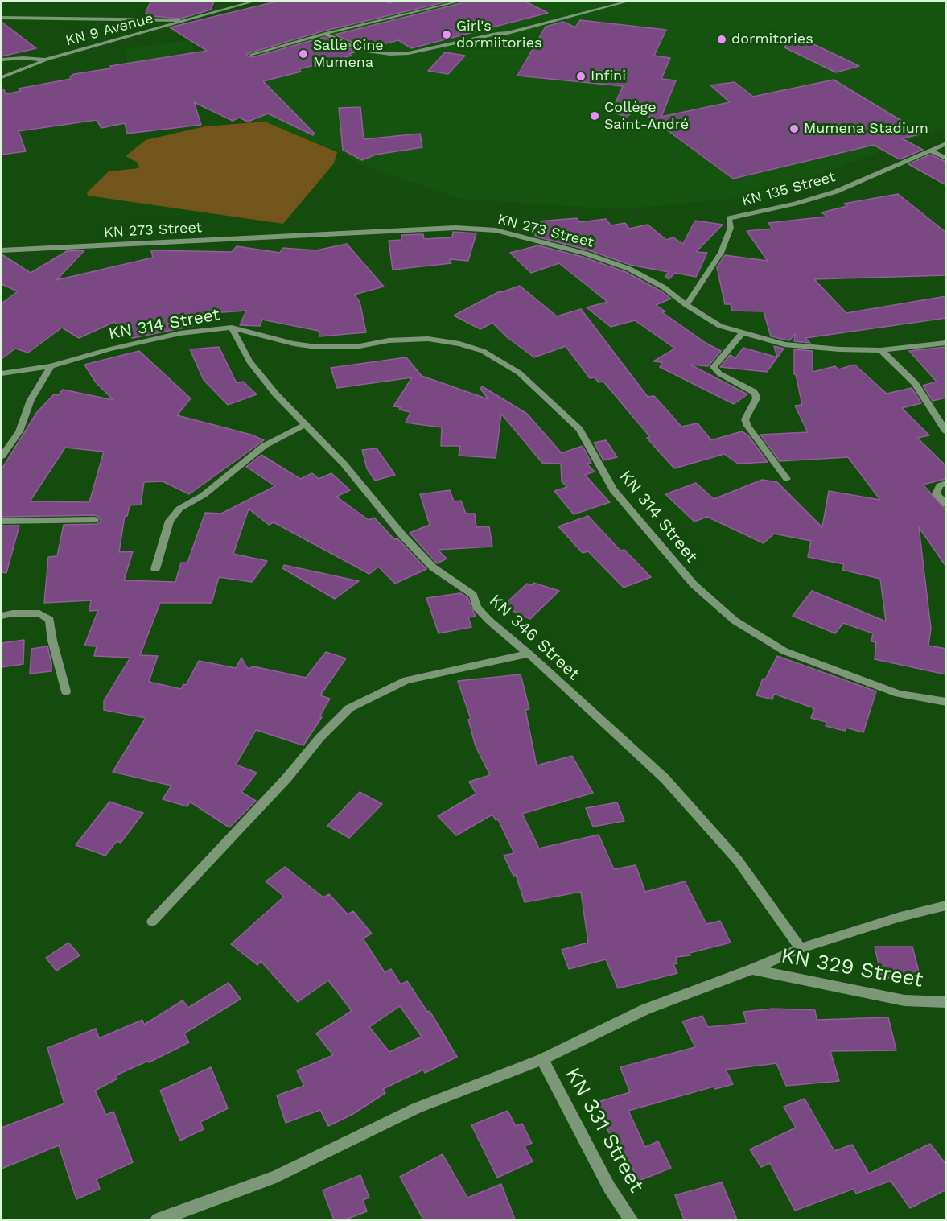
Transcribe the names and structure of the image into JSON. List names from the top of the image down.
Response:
{
  "streets": {
    "street": [
      "KN 9 Avenue",
      "KN 135 Street",
      "KN 273 Street",
      "KN 314 Street",
      "KN 346 Street",
      "KN 329 Street",
      "KN 331 Street"
    ]
  },
  "crossings": [
    ["KN 135 Street", "KN 273 Street"],
    ["KN 314 Street", "KN 346 Street"]
  ],
  "places": [
    "Girl's dormiitories",
    "dormitories",
    "Salle Cine Mumena",
    "Infini",
    "Collège Saint-André",
    "Mumena Stadium"
  ]
}
